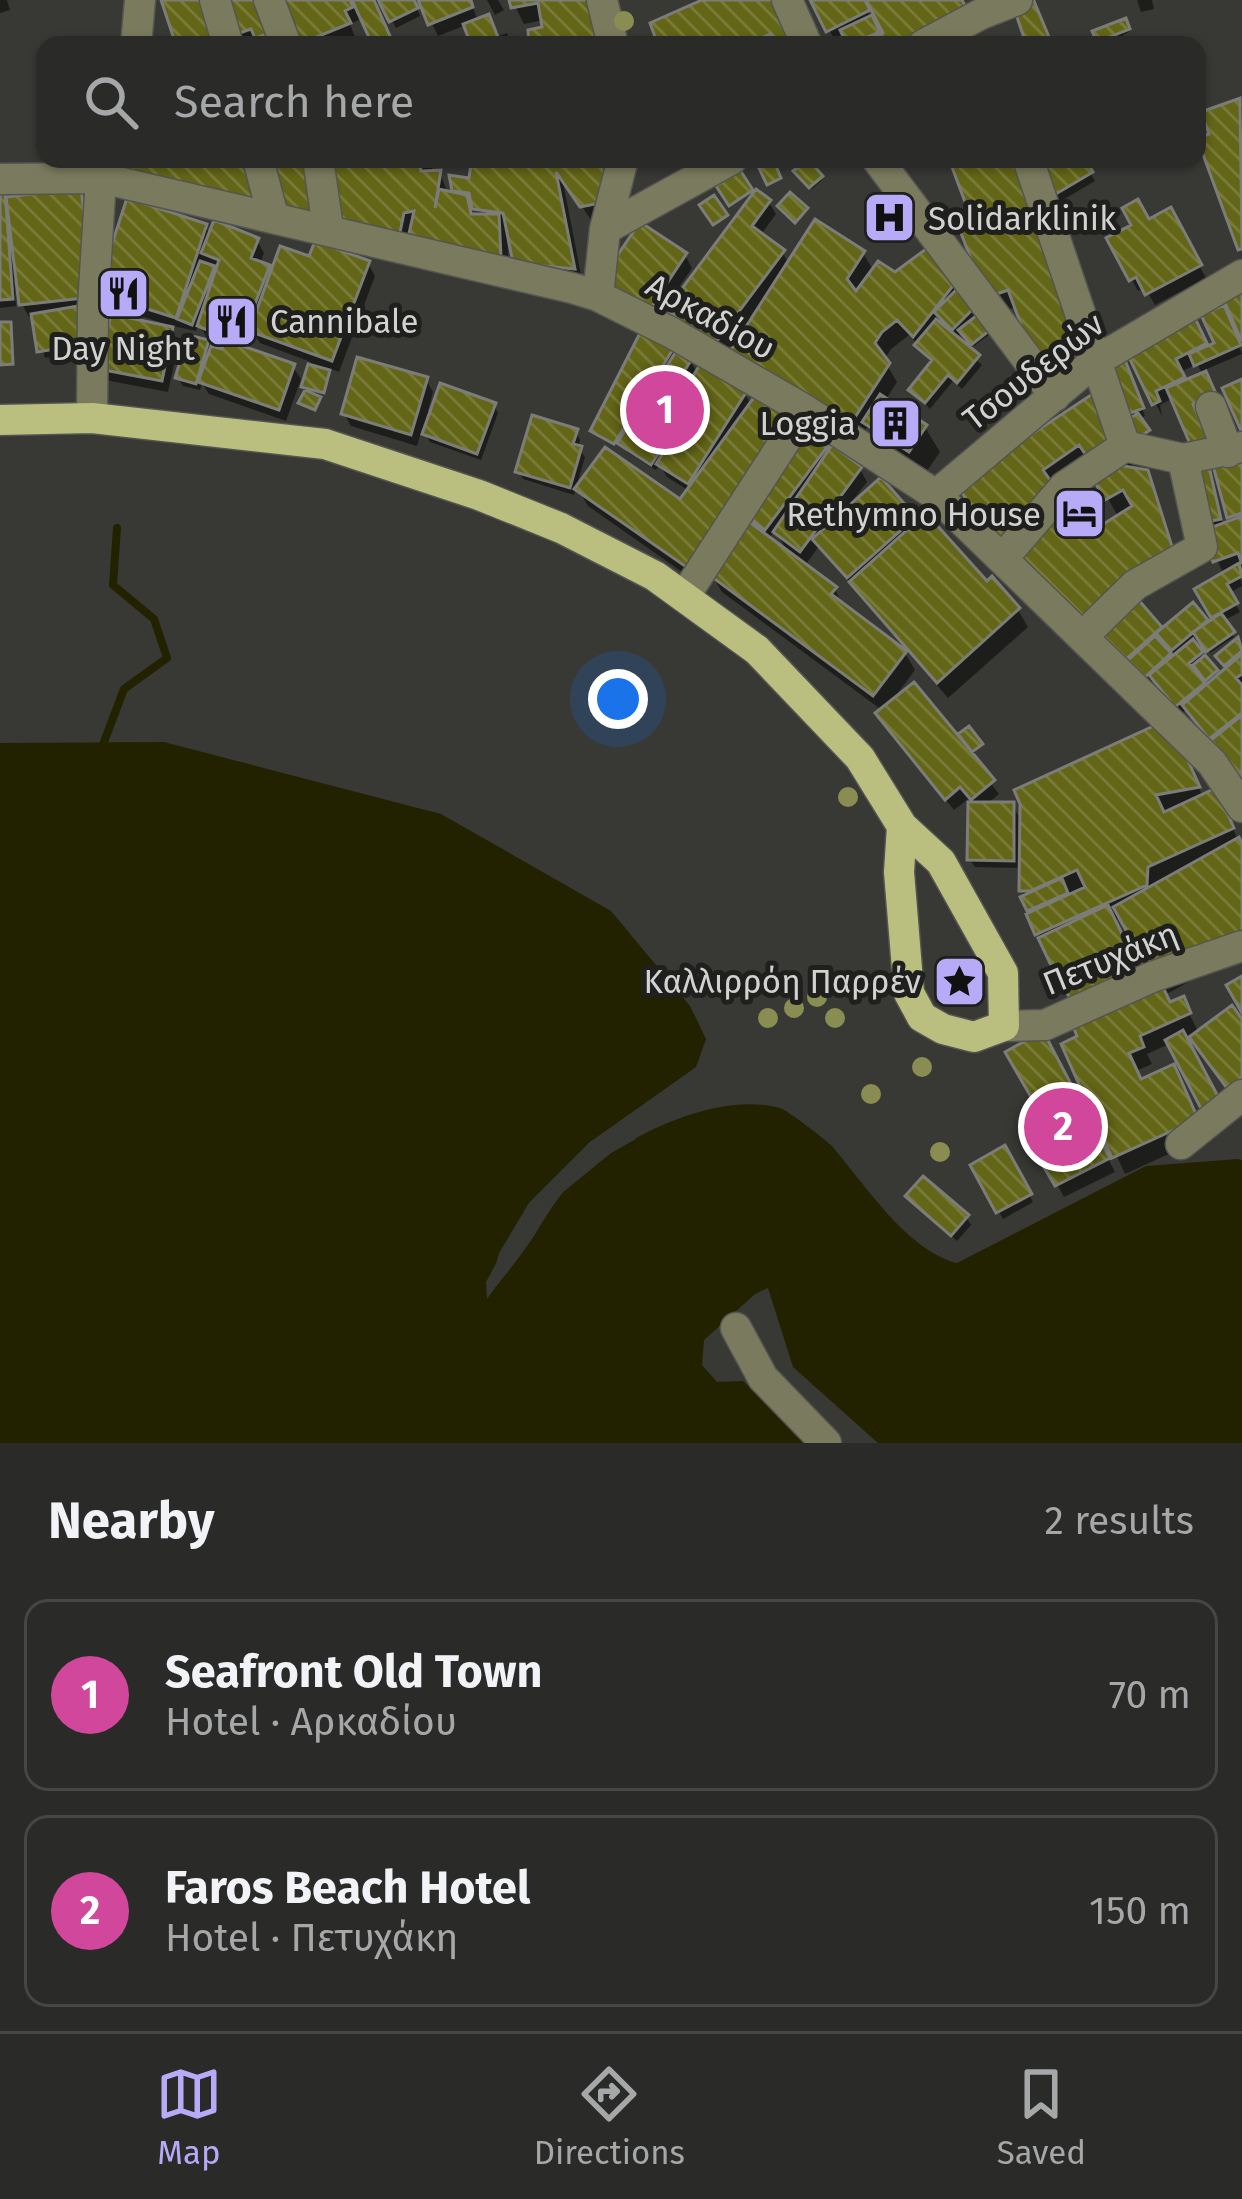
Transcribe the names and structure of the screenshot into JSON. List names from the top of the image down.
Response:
{
  "streets": {
    "street": ["Αρκαδίου", "Τσουδερών", "Πετυχάκη"]
  },
  "crossings": [
    ["Αρκαδίου", "Τσουδερών"]
  ],
  "places": {
    "hospital": ["Solidarklinik"],
    "restaurant": ["Day Night", "Cannibale"],
    "building": ["Loggia"],
    "hotel": ["Rethymno House"],
    "place": ["Καλλιρρόη Παρρέν"]
  },
  "page": {
    "search": "Search here",
    "pins": ["1", "2"],
    "heading": ["Nearby", "2 results"],
    "list": [
      {
        "mark": "1",
        "name": "Seafront Old Town",
        "note": "Hotel · Αρκαδίου",
        "value": "70 m"
      },
      {
        "mark": "2",
        "name": "Faros Beach Hotel",
        "note": "Hotel · Πετυχάκη",
        "value": "150 m"
      }
    ],
    "nav": ["Map", "Directions", "Saved"]
  }
}
